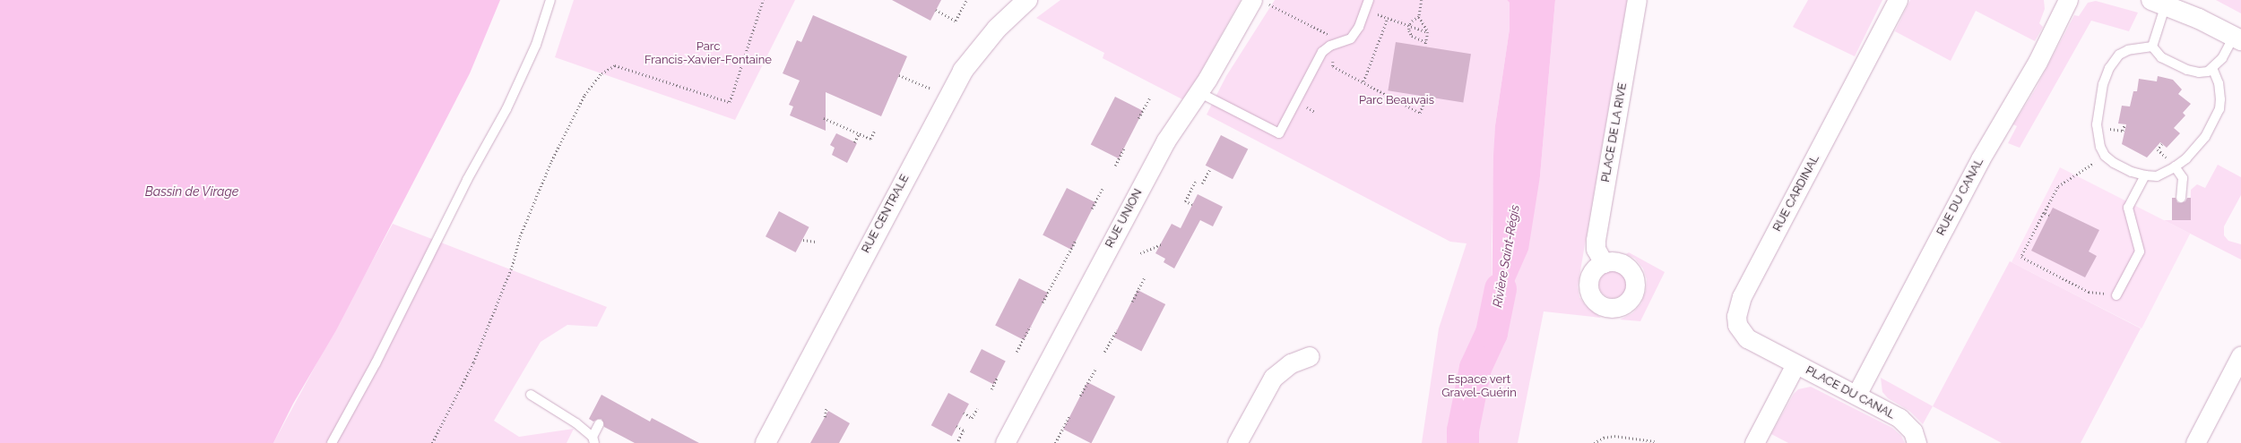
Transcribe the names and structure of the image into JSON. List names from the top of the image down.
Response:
{
  "streets": {
    "street": [
      "PLACE DE LA RIVE",
      "RUE CARDINAL",
      "RUE DU CANAL",
      "RUE CENTRALE",
      "RUE UNION",
      "PLACE DU CANAL"
    ]
  },
  "crossings": [
    ["RUE CARDINAL", "PLACE DU CANAL"],
    ["RUE DU CANAL", "PLACE DU CANAL"]
  ],
  "water": ["Bassin de Virage", "Rivière Saint-Régis"],
  "parks": ["Parc Francis-Xavier-Fontaine", "Parc Beauvais", "Espace vert Gravel-Guérin"]
}
